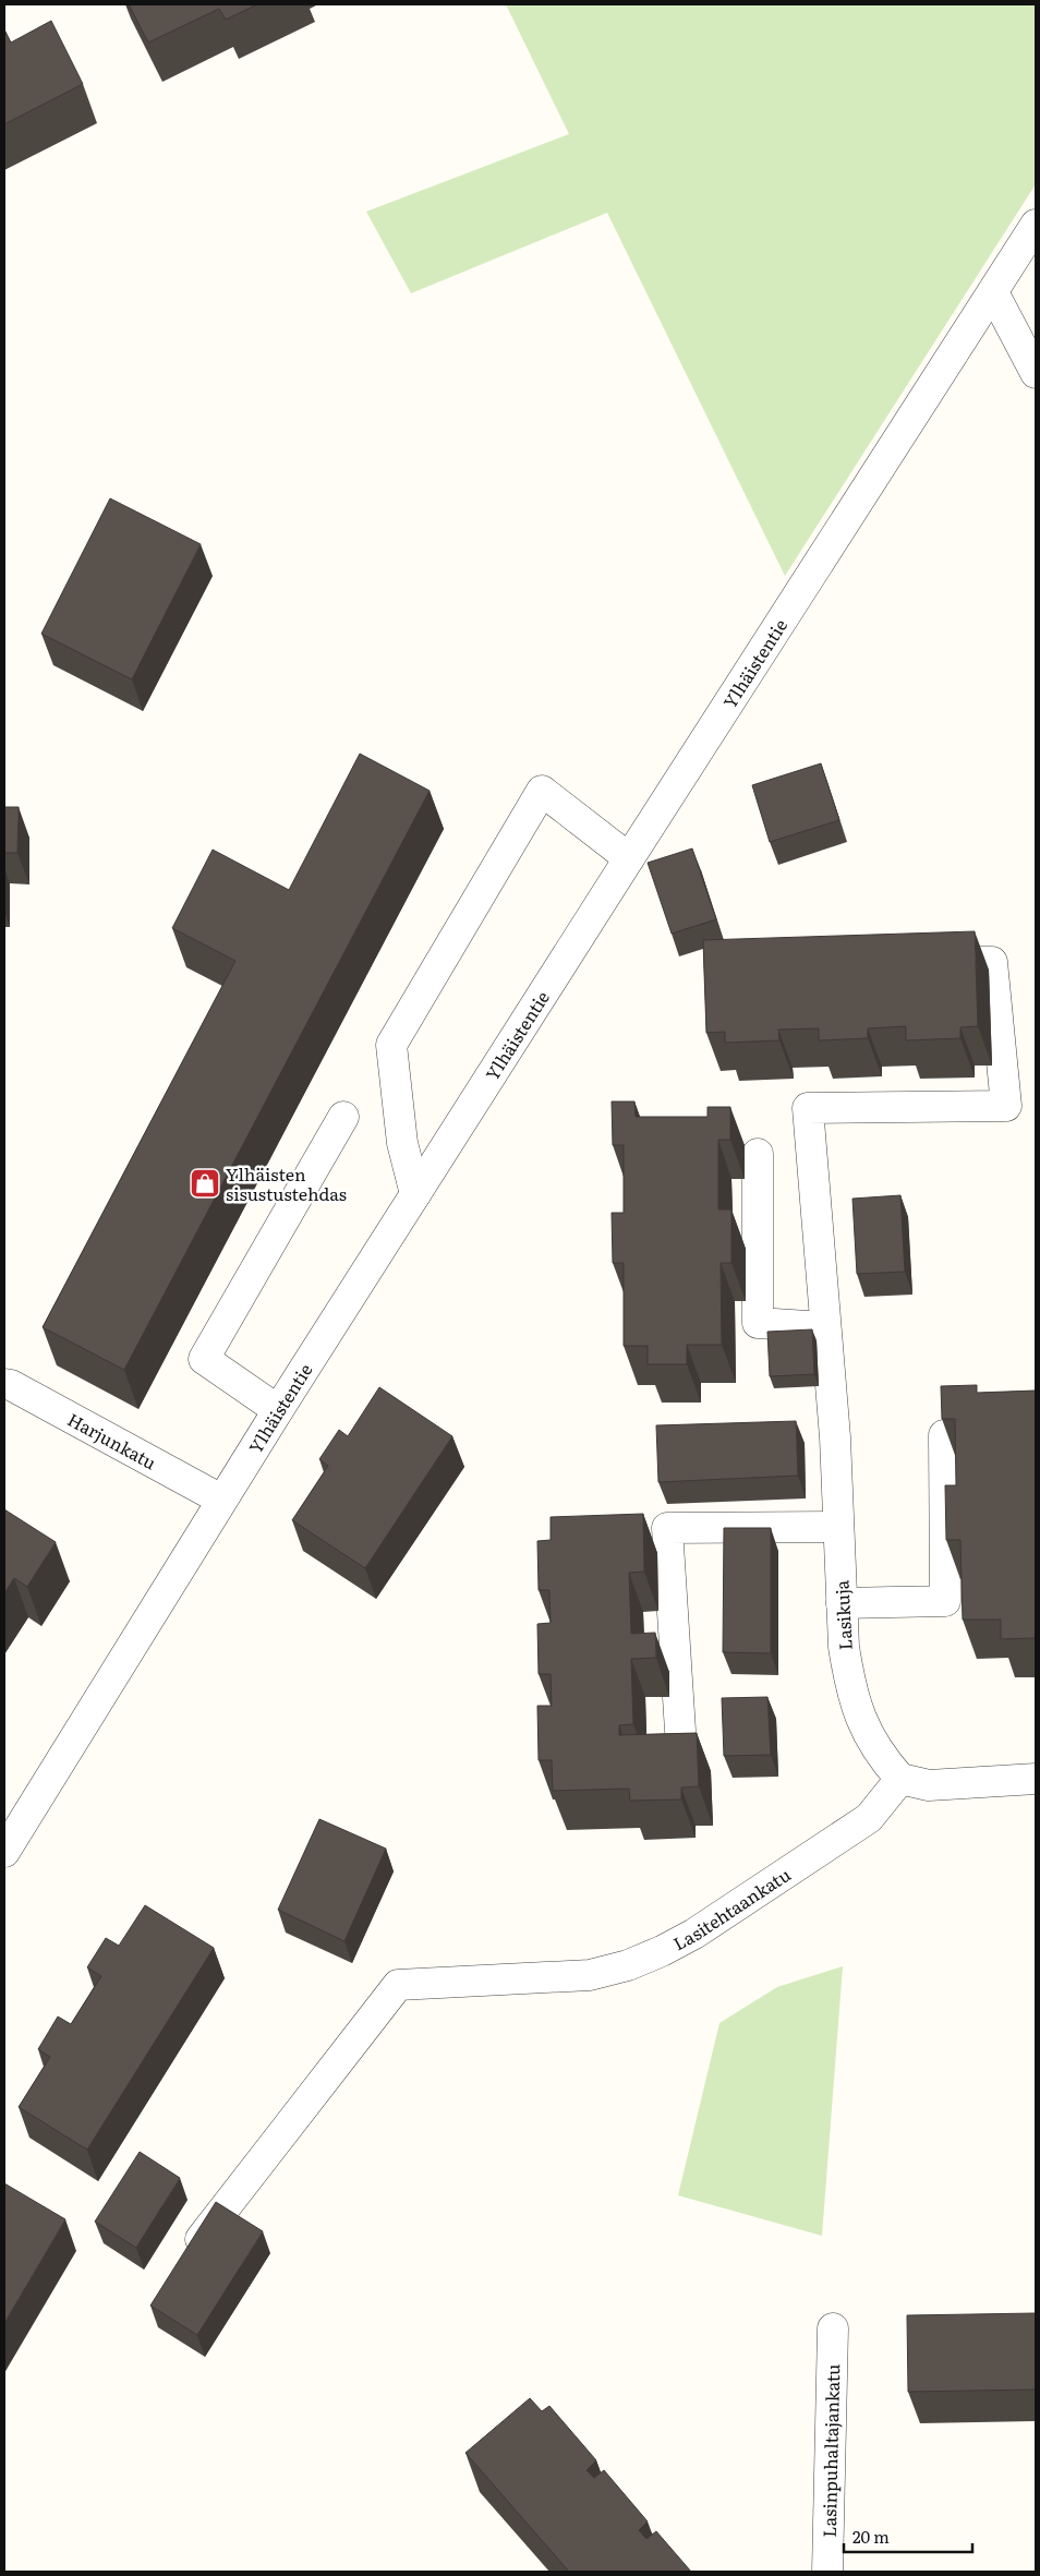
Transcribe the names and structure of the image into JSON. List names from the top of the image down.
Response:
{
  "streets": {
    "street": [
      "Ylhäistentie",
      "Harjunkatu",
      "Lasikuja",
      "Lasitehtaankatu",
      "Lasinpuhaltajankatu"
    ]
  },
  "crossings": [
    ["Ylhäistentie", "Harjunkatu"],
    ["Lasikuja", "Lasitehtaankatu"]
  ],
  "places": {
    "shop": ["Ylhäisten sisustustehdas"]
  },
  "scale_bar": "20 m"
}
